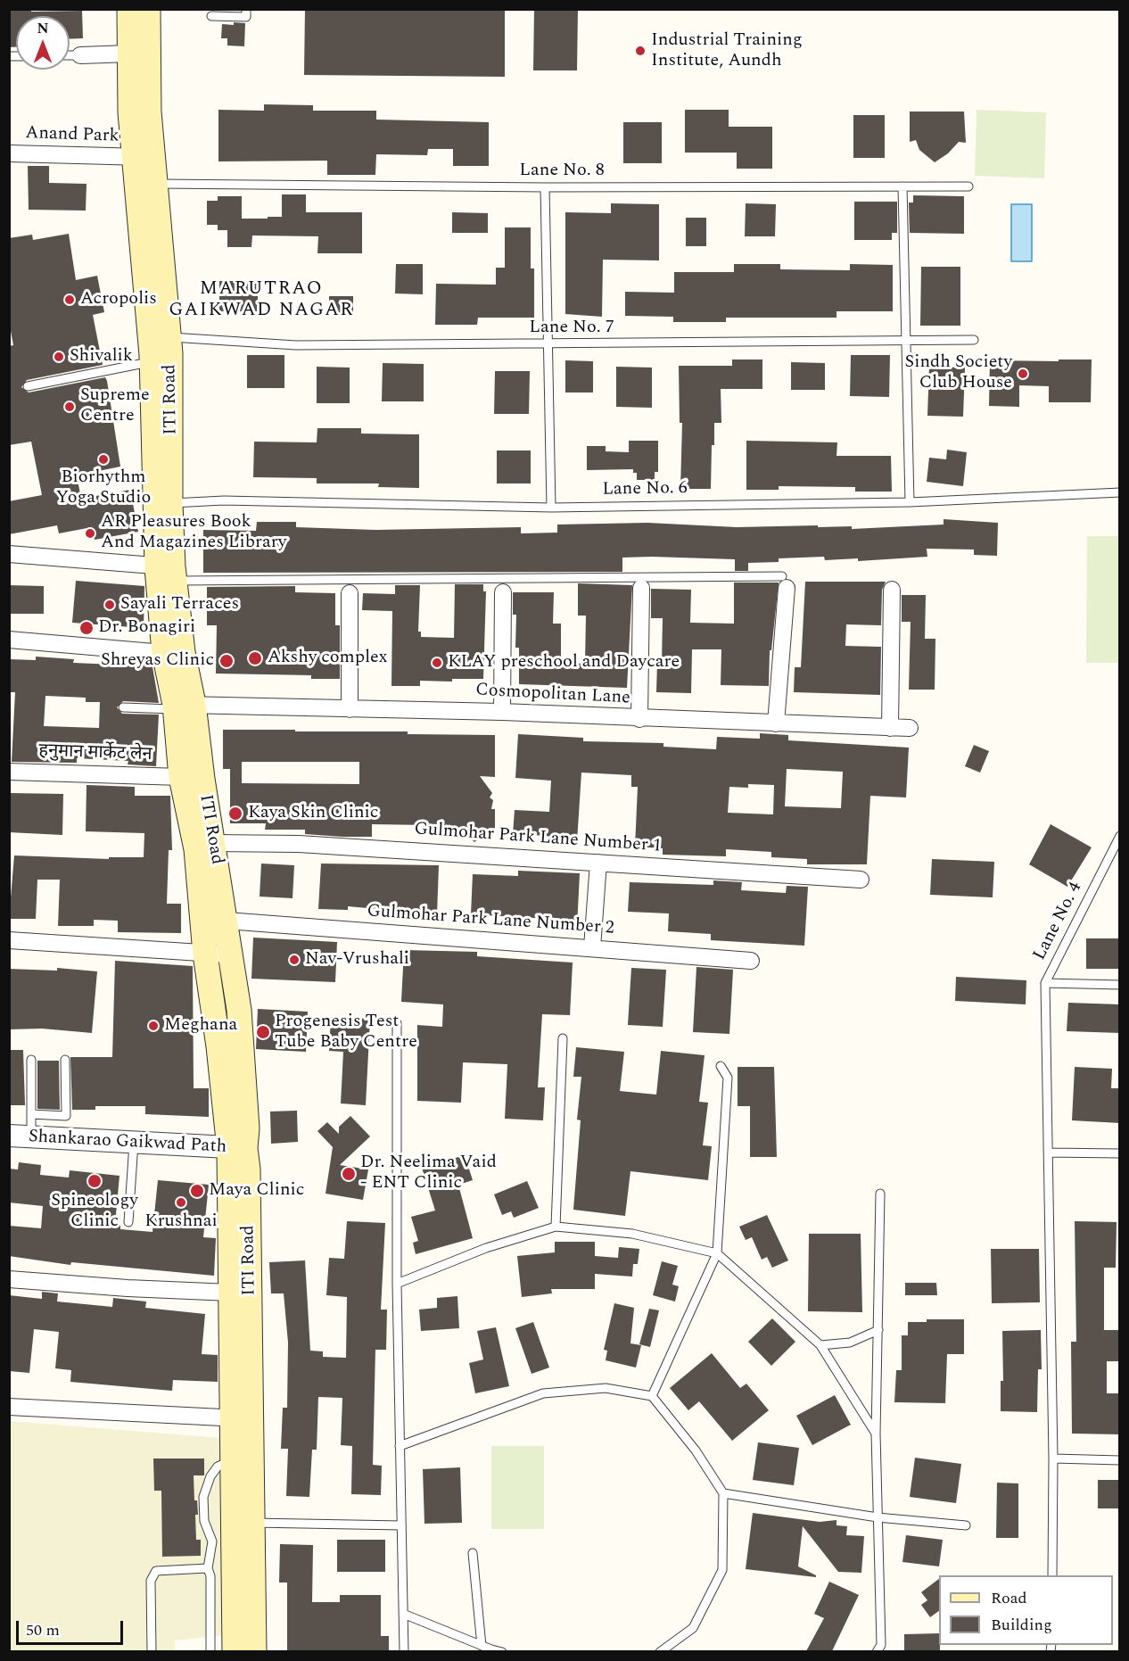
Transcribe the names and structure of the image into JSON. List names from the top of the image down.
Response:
{
  "streets": {
    "main road": ["ITI Road"],
    "street": [
      "Anand Park",
      "Cosmopolitan Lane",
      "हनुमान मार्केट लेन",
      "Gulmohar Park Lane Number 1",
      "Gulmohar Park Lane Number 2",
      "Shankarao Gaikwad Path"
    ],
    "lane": [
      "Lane No. 8",
      "Lane No. 7",
      "Lane No. 6",
      "Lane No. 4"
    ]
  },
  "crossings": [
    ["Anand Park", "ITI Road"],
    ["Lane No. 8", "ITI Road"],
    ["Lane No. 7", "ITI Road"],
    ["ITI Road", "Lane No. 6"],
    ["ITI Road", "Cosmopolitan Lane"],
    ["ITI Road", "हनुमान मार्केट लेन"],
    ["ITI Road", "Gulmohar Park Lane Number 1"],
    ["ITI Road", "Gulmohar Park Lane Number 2"],
    ["ITI Road", "Shankarao Gaikwad Path"]
  ],
  "districts": ["MARUTRAO GAIKWAD NAGAR"],
  "places": [
    "Industrial Training Institute, Aundh",
    "Acropolis",
    "Shivalik",
    "Sindh Society Club House",
    "Supreme Centre",
    "Biorhythm Yoga Studio",
    "AR Pleasures Book And Magazines Library",
    "Sayali Terraces",
    "Dr. Bonagiri",
    "Akshy complex",
    "Shreyas Clinic",
    "KLAY preschool and Daycare",
    "Kaya Skin Clinic",
    "Nav-Vrushali",
    "Meghana",
    "Progenesis Test Tube Baby Centre",
    "Dr. Neelima Vaid - ENT Clinic",
    "Spineology Clinic",
    "Maya Clinic",
    "Krushnai"
  ],
  "legend": ["Road", "Building"],
  "scale_bar": "50 m",
  "north": "top"
}
